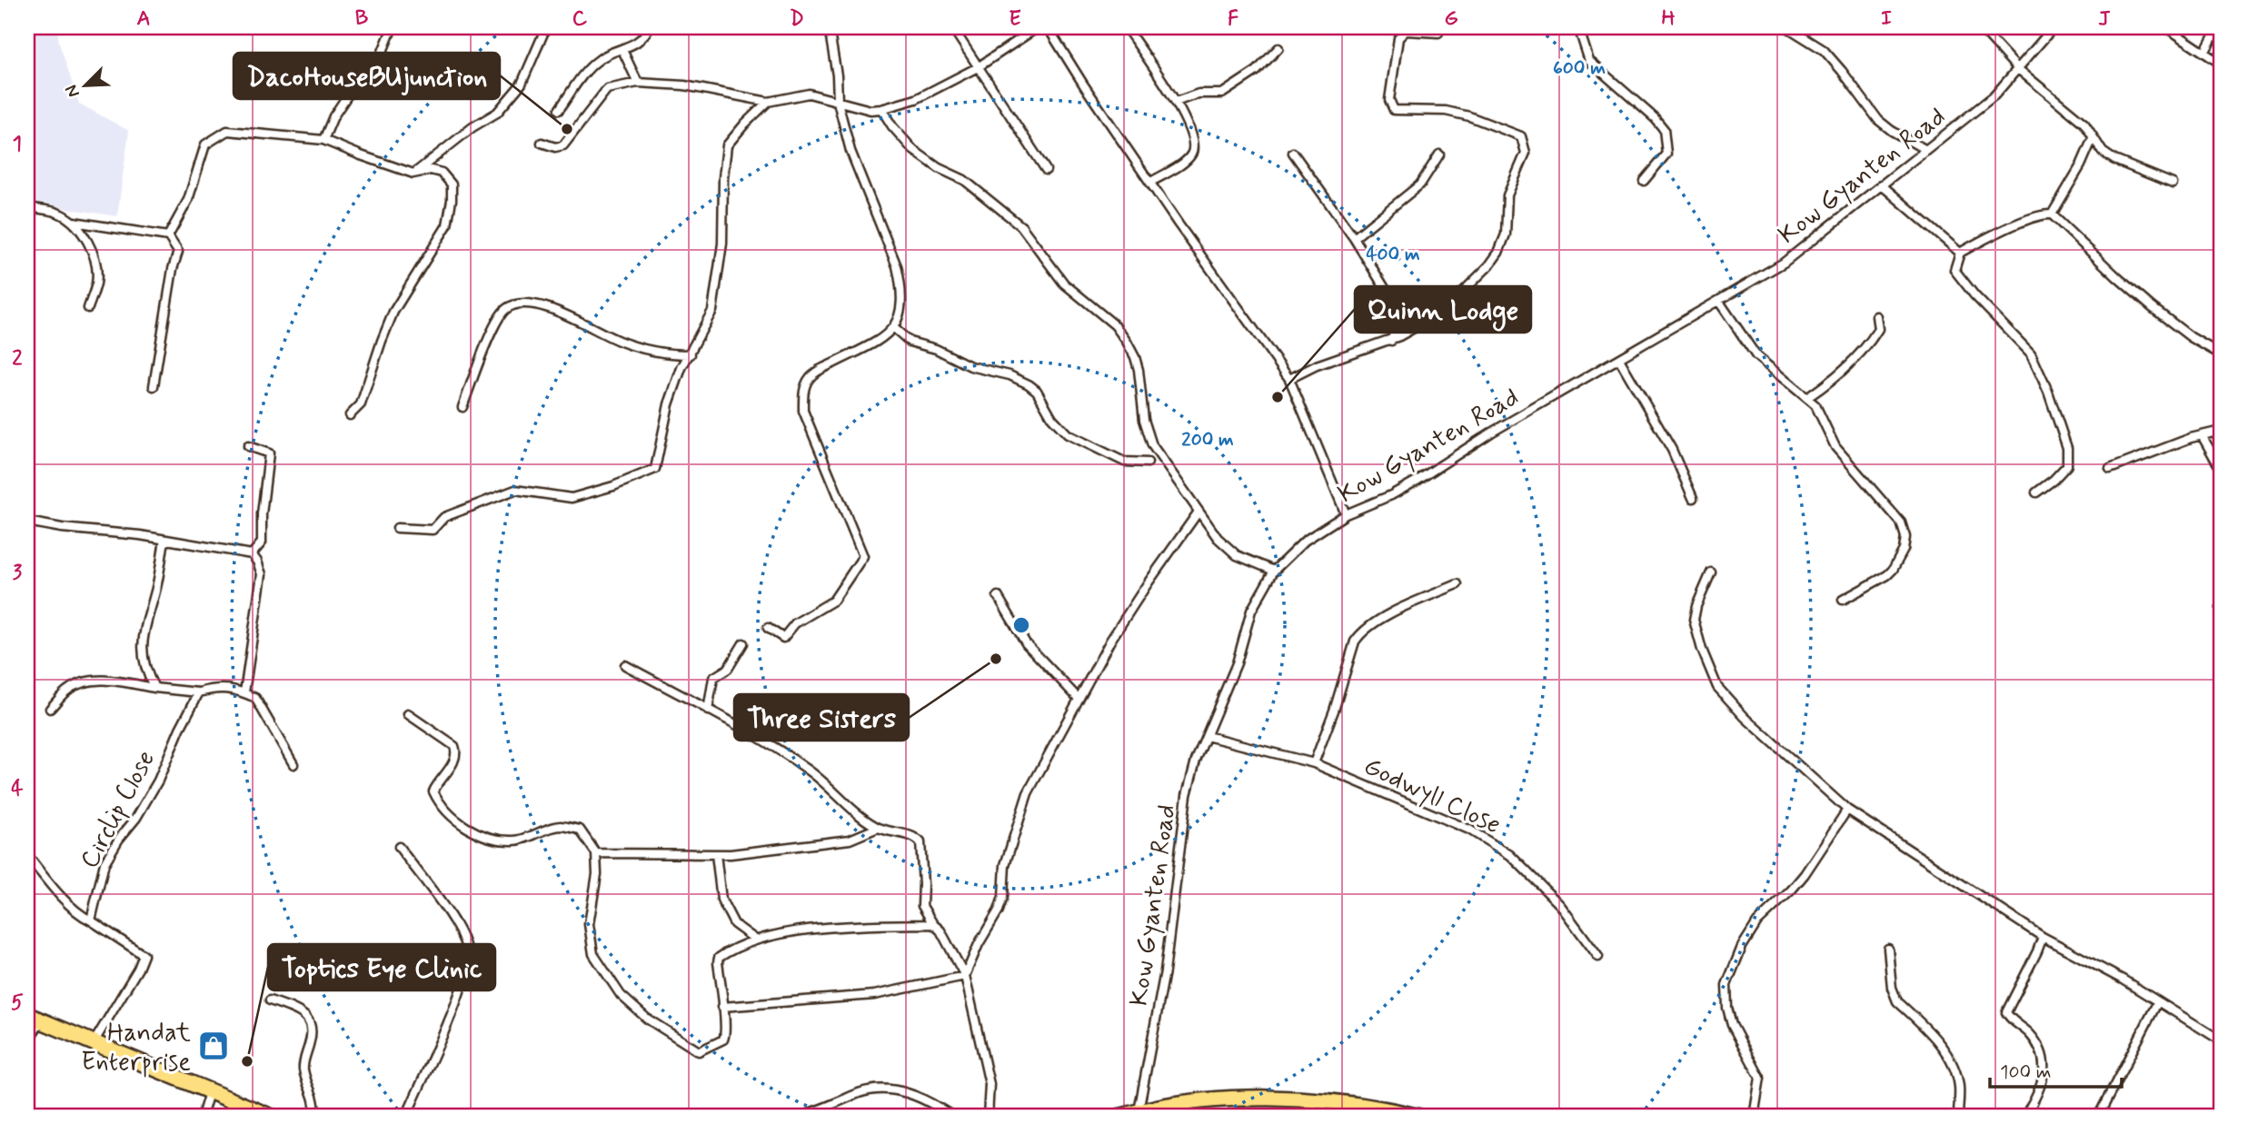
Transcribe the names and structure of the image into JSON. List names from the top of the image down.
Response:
{
  "streets": {
    "street": ["Kow Gyanten Road", "Godwyll Close", "Circlip Close"]
  },
  "crossings": [
    ["Kow Gyanten Road", "Godwyll Close"]
  ],
  "places": {
    "other": [
      "DacoHouseBUjunction",
      "Quinn Lodge",
      "Three Sisters",
      "Toptics Eye Clinic"
    ],
    "shop": ["Handat Enterprise"]
  },
  "scale_bar": "100 m",
  "north": "bottom left",
  "grid": {
    "columns": [
      "A",
      "B",
      "C",
      "D",
      "E",
      "F",
      "G",
      "H",
      "I",
      "J"
    ],
    "rows": [
      "1",
      "2",
      "3",
      "4",
      "5"
    ]
  },
  "rings": ["600 m", "400 m", "200 m"]
}
